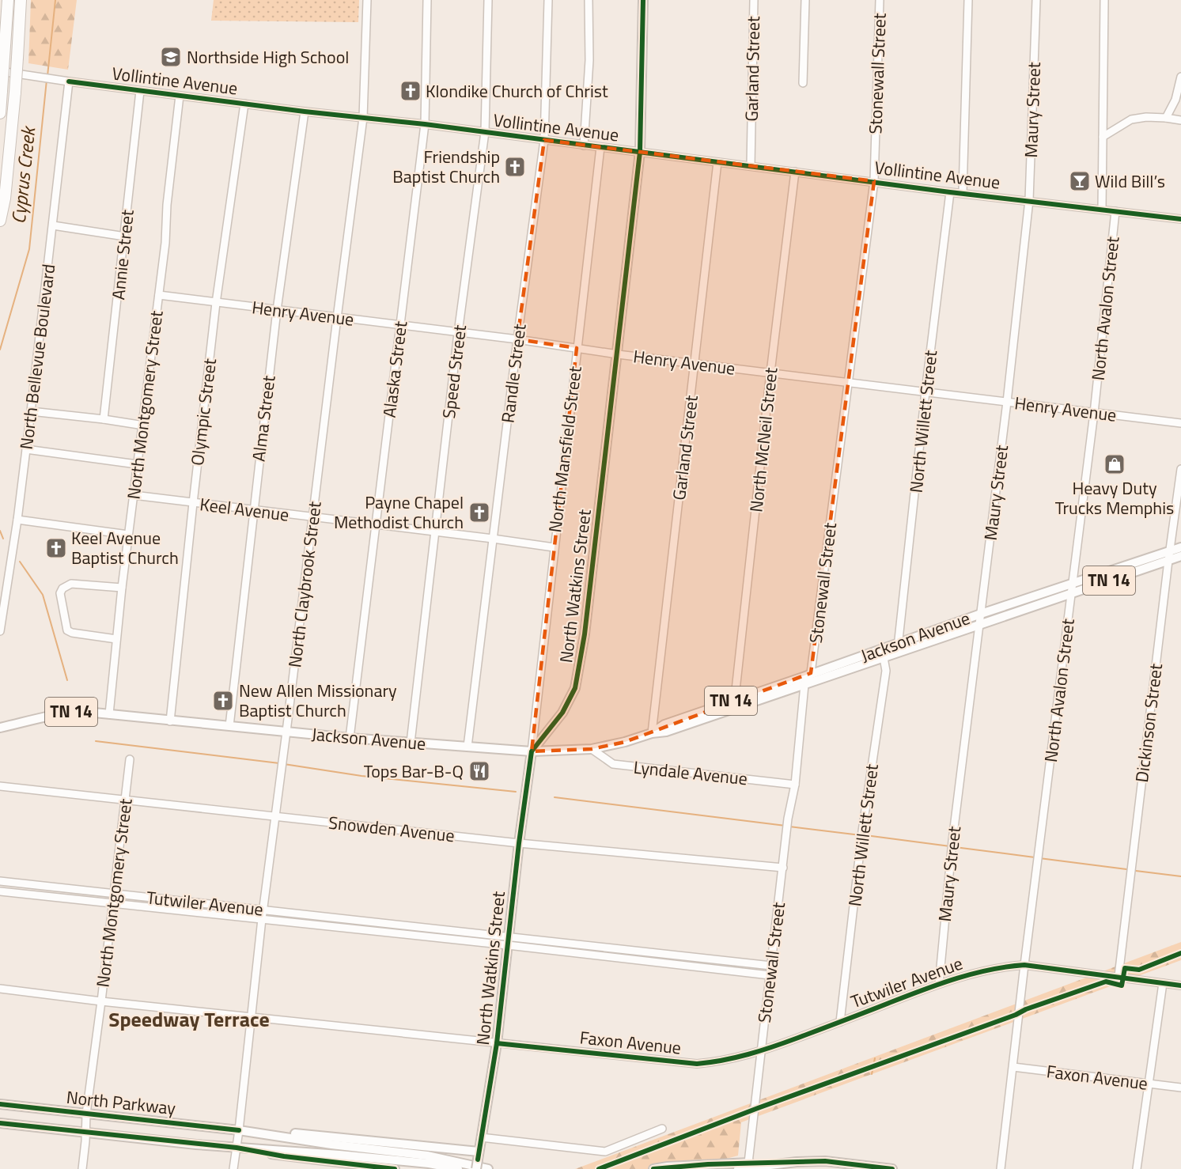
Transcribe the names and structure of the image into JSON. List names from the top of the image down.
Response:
{
  "streets": {
    "main road": [
      "TN 14",
      "North Watkins Street",
      "Jackson Avenue",
      "North Parkway"
    ],
    "street": [
      "Garland Street",
      "Stonewall Street",
      "Vollintine Avenue",
      "Maury Street",
      "Annie Street",
      "North Avalon Street",
      "Henry Avenue",
      "North Bellevue Boulevard",
      "Alaska Street",
      "Speed Street",
      "Randle Street",
      "North Montgomery Street",
      "Olympic Street",
      "Alma Street",
      "North Willett Street",
      "North McNeil Street",
      "North Mansfield Street",
      "Keel Avenue",
      "North Claybrook Street",
      "Dickinson Street",
      "Lyndale Avenue",
      "Snowden Avenue",
      "Tutwiler Avenue",
      "Faxon Avenue"
    ]
  },
  "crossings": [
    ["Garland Street", "Vollintine Avenue"],
    ["Garland Street", "Henry Avenue"],
    ["Garland Street", "Jackson Avenue"],
    ["Stonewall Street", "Vollintine Avenue"],
    ["Stonewall Street", "Henry Avenue"],
    ["Stonewall Street", "Jackson Avenue"],
    ["Stonewall Street", "Lyndale Avenue"],
    ["Stonewall Street", "Snowden Avenue"],
    ["Stonewall Street", "Tutwiler Avenue"],
    ["Stonewall Street", "Faxon Avenue"],
    ["Vollintine Avenue", "Maury Street"],
    ["Vollintine Avenue", "Annie Street"],
    ["Vollintine Avenue", "North Avalon Street"],
    ["Vollintine Avenue", "North Bellevue Boulevard"],
    ["Vollintine Avenue", "Alaska Street"],
    ["Vollintine Avenue", "Speed Street"],
    ["Vollintine Avenue", "Randle Street"],
    ["Vollintine Avenue", "North Montgomery Street"],
    ["Vollintine Avenue", "Olympic Street"],
    ["Vollintine Avenue", "Alma Street"],
    ["Vollintine Avenue", "North Willett Street"],
    ["Vollintine Avenue", "North McNeil Street"],
    ["Vollintine Avenue", "North Mansfield Street"],
    ["Vollintine Avenue", "North Claybrook Street"],
    ["Vollintine Avenue", "North Watkins Street"],
    ["Maury Street", "Henry Avenue"],
    ["Maury Street", "Jackson Avenue"],
    ["Maury Street", "Tutwiler Avenue"],
    ["North Avalon Street", "Henry Avenue"],
    ["North Avalon Street", "Jackson Avenue"],
    ["North Avalon Street", "Tutwiler Avenue"],
    ["North Avalon Street", "Faxon Avenue"],
    ["Henry Avenue", "Alaska Street"],
    ["Henry Avenue", "Speed Street"],
    ["Henry Avenue", "Randle Street"],
    ["Henry Avenue", "North Montgomery Street"],
    ["Henry Avenue", "Olympic Street"],
    ["Henry Avenue", "Alma Street"],
    ["Henry Avenue", "North Willett Street"],
    ["Henry Avenue", "North McNeil Street"],
    ["Henry Avenue", "North Mansfield Street"],
    ["Henry Avenue", "North Claybrook Street"],
    ["Henry Avenue", "North Watkins Street"],
    ["Alaska Street", "Keel Avenue"],
    ["Alaska Street", "Jackson Avenue"],
    ["Speed Street", "Keel Avenue"],
    ["Speed Street", "Jackson Avenue"],
    ["Randle Street", "Keel Avenue"],
    ["Randle Street", "Jackson Avenue"],
    ["North Montgomery Street", "Keel Avenue"],
    ["North Montgomery Street", "Jackson Avenue"],
    ["North Montgomery Street", "Snowden Avenue"],
    ["North Montgomery Street", "Tutwiler Avenue"],
    ["North Montgomery Street", "Faxon Avenue"],
    ["North Montgomery Street", "North Parkway"],
    ["Olympic Street", "Keel Avenue"],
    ["Olympic Street", "Jackson Avenue"],
    ["Alma Street", "Keel Avenue"],
    ["Alma Street", "Jackson Avenue"],
    ["North Willett Street", "Jackson Avenue"],
    ["North Willett Street", "Tutwiler Avenue"],
    ["North McNeil Street", "Jackson Avenue"],
    ["North Mansfield Street", "Keel Avenue"],
    ["North Mansfield Street", "North Watkins Street"],
    ["North Mansfield Street", "Jackson Avenue"],
    ["Keel Avenue", "North Claybrook Street"],
    ["North Claybrook Street", "Jackson Avenue"],
    ["North Claybrook Street", "Snowden Avenue"],
    ["North Claybrook Street", "Tutwiler Avenue"],
    ["North Claybrook Street", "Faxon Avenue"],
    ["North Claybrook Street", "North Parkway"],
    ["North Watkins Street", "Jackson Avenue"],
    ["North Watkins Street", "Snowden Avenue"],
    ["North Watkins Street", "Tutwiler Avenue"],
    ["North Watkins Street", "Faxon Avenue"],
    ["Jackson Avenue", "Dickinson Street"],
    ["Jackson Avenue", "Lyndale Avenue"],
    ["Dickinson Street", "Tutwiler Avenue"],
    ["Tutwiler Avenue", "Faxon Avenue"]
  ],
  "districts": ["Speedway Terrace"],
  "water": ["Cyprus Creek"],
  "places": {
    "school or university": ["Northside High School"],
    "church": [
      "Klondike Church of Christ",
      "Friendship Baptist Church",
      "Payne Chapel Methodist Church",
      "Keel Avenue Baptist Church",
      "New Allen Missionary Baptist Church"
    ],
    "bar": ["Wild Bill’s"],
    "shop": ["Heavy Duty Trucks Memphis"],
    "restaurant": ["Tops Bar-B-Q"]
  }
}
